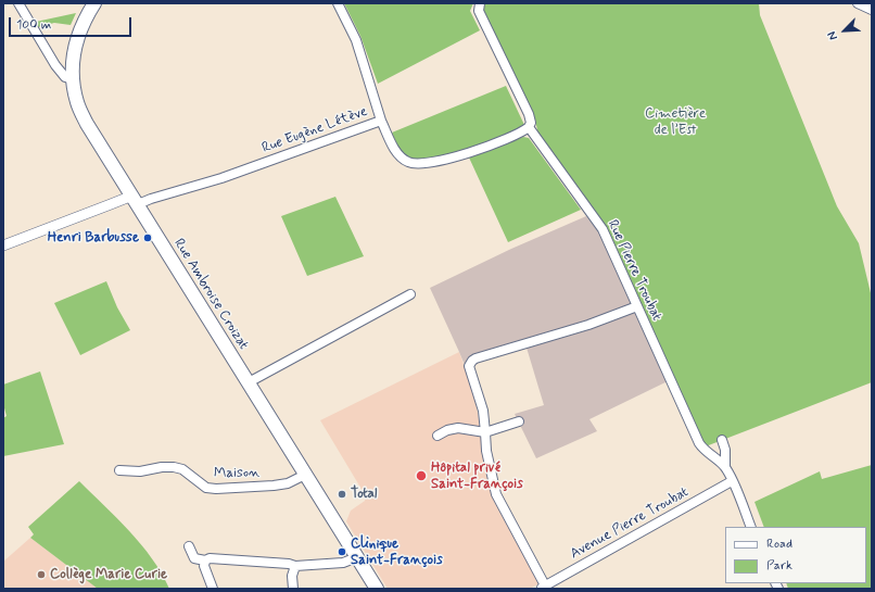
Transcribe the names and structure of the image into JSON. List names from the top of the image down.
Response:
{
  "streets": {
    "main road": ["Rue Ambroise Croizat"],
    "street": [
      "Rue Eugène Létève",
      "Rue Pierre Troubat",
      "Maison",
      "Avenue Pierre Troubat"
    ]
  },
  "crossings": [
    ["Rue Eugène Létève", "Rue Pierre Troubat"],
    ["Rue Eugène Létève", "Rue Ambroise Croizat"],
    ["Rue Pierre Troubat", "Avenue Pierre Troubat"],
    ["Rue Ambroise Croizat", "Maison"]
  ],
  "parks": ["Cimetière de l’Est"],
  "places": [
    "Henri Barbusse",
    "Hôpital privé Saint-François",
    "Total",
    "Clinique Saint-François",
    "Collège Marie Curie"
  ],
  "legend": ["Road", "Park"],
  "scale_bar": "100 m",
  "north": "bottom left"
}
